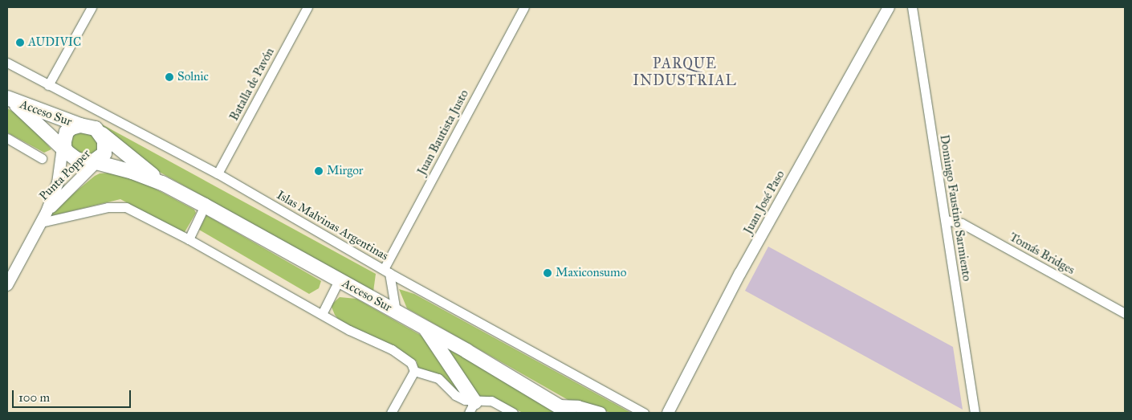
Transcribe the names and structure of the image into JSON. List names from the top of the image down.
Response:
{
  "streets": {
    "main road": ["Acceso Sur"],
    "street": [
      "Batalla de Pavón",
      "Juan Bautista Justo",
      "Punta Popper",
      "Juan José Paso",
      "Domingo Faustino Sarmiento",
      "Islas Malvinas Argentinas",
      "Tomás Bridges"
    ]
  },
  "crossings": [
    ["Batalla de Pavón", "Islas Malvinas Argentinas"],
    ["Acceso Sur", "Punta Popper"],
    ["Juan Bautista Justo", "Islas Malvinas Argentinas"],
    ["Domingo Faustino Sarmiento", "Tomás Bridges"]
  ],
  "districts": ["PARQUE INDUSTRIAL"],
  "places": [
    "AUDIVIC",
    "Solnic",
    "Mirgor",
    "Maxiconsumo"
  ],
  "scale_bar": "100 m"
}
